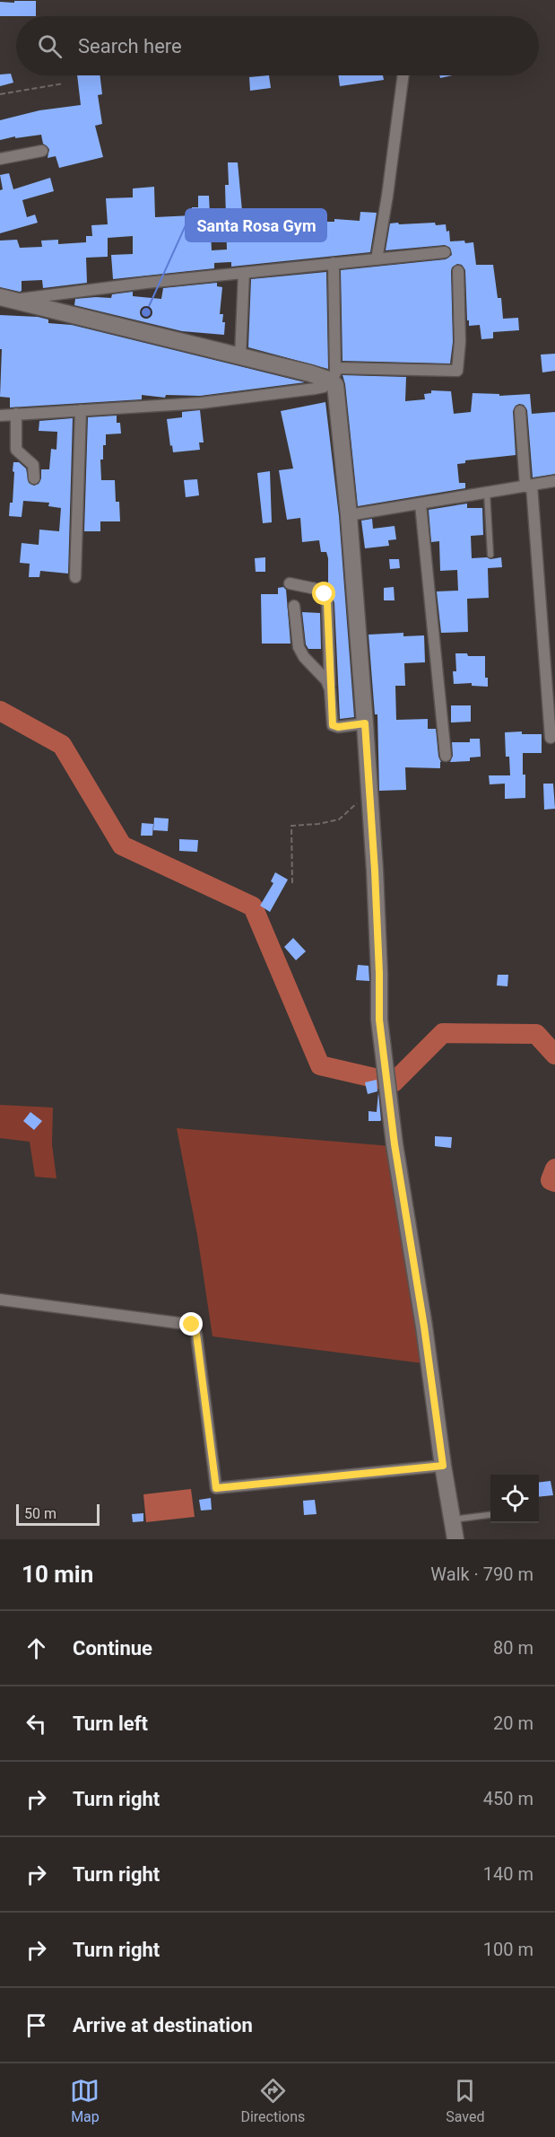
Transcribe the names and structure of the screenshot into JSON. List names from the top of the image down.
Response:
{
  "places": ["Santa Rosa Gym"],
  "scale_bar": "50 m",
  "page": {
    "search": "Search here",
    "scale": "50 m",
    "heading": ["10 min", "Walk · 790 m"],
    "list": [
      ["Continue", "80 m"],
      ["Turn left", "20 m"],
      ["Turn right", "450 m"],
      ["Turn right", "140 m"],
      ["Turn right", "100 m"],
      "Arrive at destination"
    ],
    "nav": ["Map", "Directions", "Saved"]
  }
}
